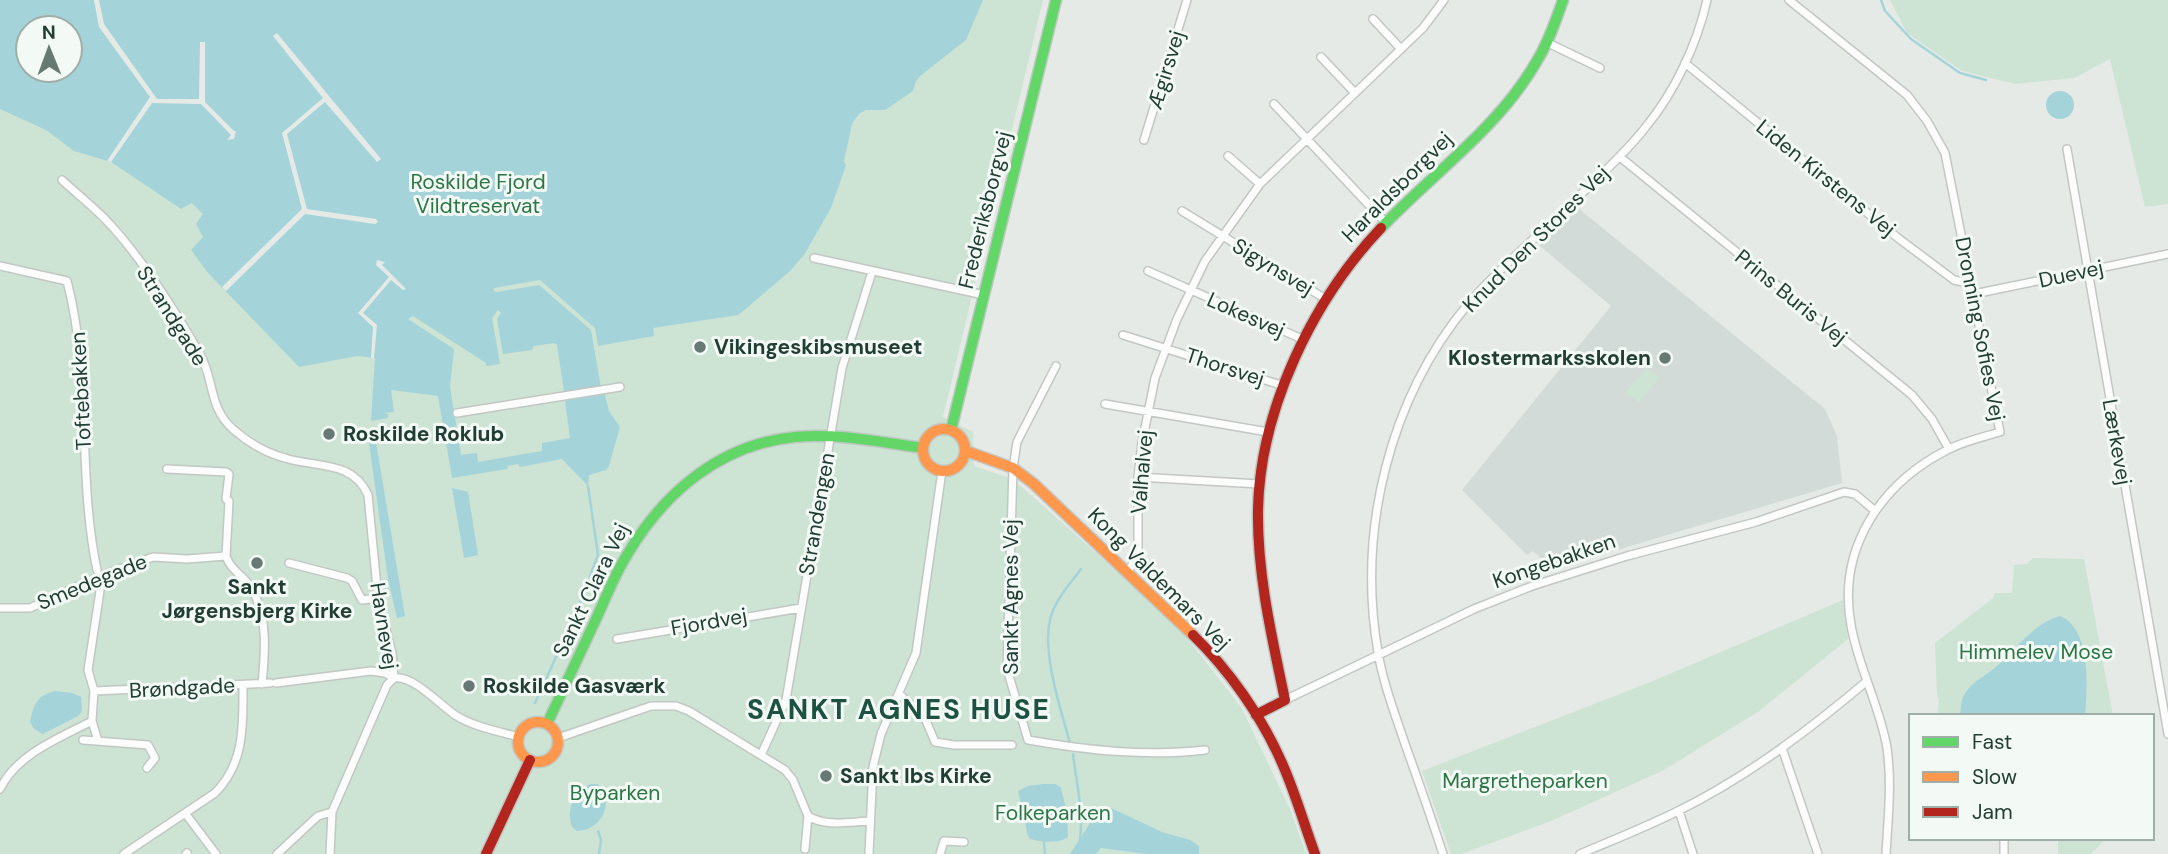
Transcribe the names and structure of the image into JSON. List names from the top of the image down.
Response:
{
  "streets": {
    "main road": [
      "Haraldsborgvej",
      "Frederiksborgvej",
      "Kongebakken",
      "Kong Valdemars Vej",
      "Sankt Clara Vej"
    ],
    "street": [
      "Ægirsvej",
      "Liden Kirstens Vej",
      "Knud Den Stores Vej",
      "Sigynsvej",
      "Duevej",
      "Prins Buris Vej",
      "Lokesvej",
      "Strandgade",
      "Dronning Sofies Vej",
      "Thorsvej",
      "Toftebakken",
      "Lærkevej",
      "Valhalvej",
      "Strandengen",
      "Smedegade",
      "Sankt Agnes Vej",
      "Fjordvej",
      "Havnevej",
      "Brøndgade"
    ]
  },
  "crossings": [
    ["Liden Kirstens Vej", "Knud Den Stores Vej"],
    ["Liden Kirstens Vej", "Dronning Sofies Vej"],
    ["Haraldsborgvej", "Sigynsvej"],
    ["Haraldsborgvej", "Lokesvej"],
    ["Haraldsborgvej", "Thorsvej"],
    ["Haraldsborgvej", "Kongebakken"],
    ["Frederiksborgvej", "Kong Valdemars Vej"],
    ["Frederiksborgvej", "Sankt Clara Vej"],
    ["Knud Den Stores Vej", "Prins Buris Vej"],
    ["Knud Den Stores Vej", "Kongebakken"],
    ["Sigynsvej", "Valhalvej"],
    ["Duevej", "Dronning Sofies Vej"],
    ["Duevej", "Lærkevej"],
    ["Prins Buris Vej", "Dronning Sofies Vej"],
    ["Lokesvej", "Valhalvej"],
    ["Strandgade", "Havnevej"],
    ["Dronning Sofies Vej", "Kongebakken"],
    ["Thorsvej", "Valhalvej"],
    ["Toftebakken", "Smedegade"],
    ["Valhalvej", "Kong Valdemars Vej"],
    ["Strandengen", "Sankt Clara Vej"],
    ["Strandengen", "Fjordvej"],
    ["Kongebakken", "Kong Valdemars Vej"],
    ["Kong Valdemars Vej", "Sankt Clara Vej"],
    ["Kong Valdemars Vej", "Sankt Agnes Vej"],
    ["Sankt Clara Vej", "Brøndgade"],
    ["Havnevej", "Brøndgade"]
  ],
  "districts": ["SANKT AGNES HUSE"],
  "parks": [
    "Roskilde Fjord Vildtreservat",
    "Himmelev Mose",
    "Margretheparken",
    "Byparken",
    "Folkeparken"
  ],
  "places": [
    "Vikingeskibsmuseet",
    "Klostermarksskolen",
    "Roskilde Roklub",
    "Sankt Jørgensbjerg Kirke",
    "Roskilde Gasværk",
    "Sankt Ibs Kirke"
  ],
  "legend": ["Fast", "Slow", "Jam"],
  "north": "top"
}
